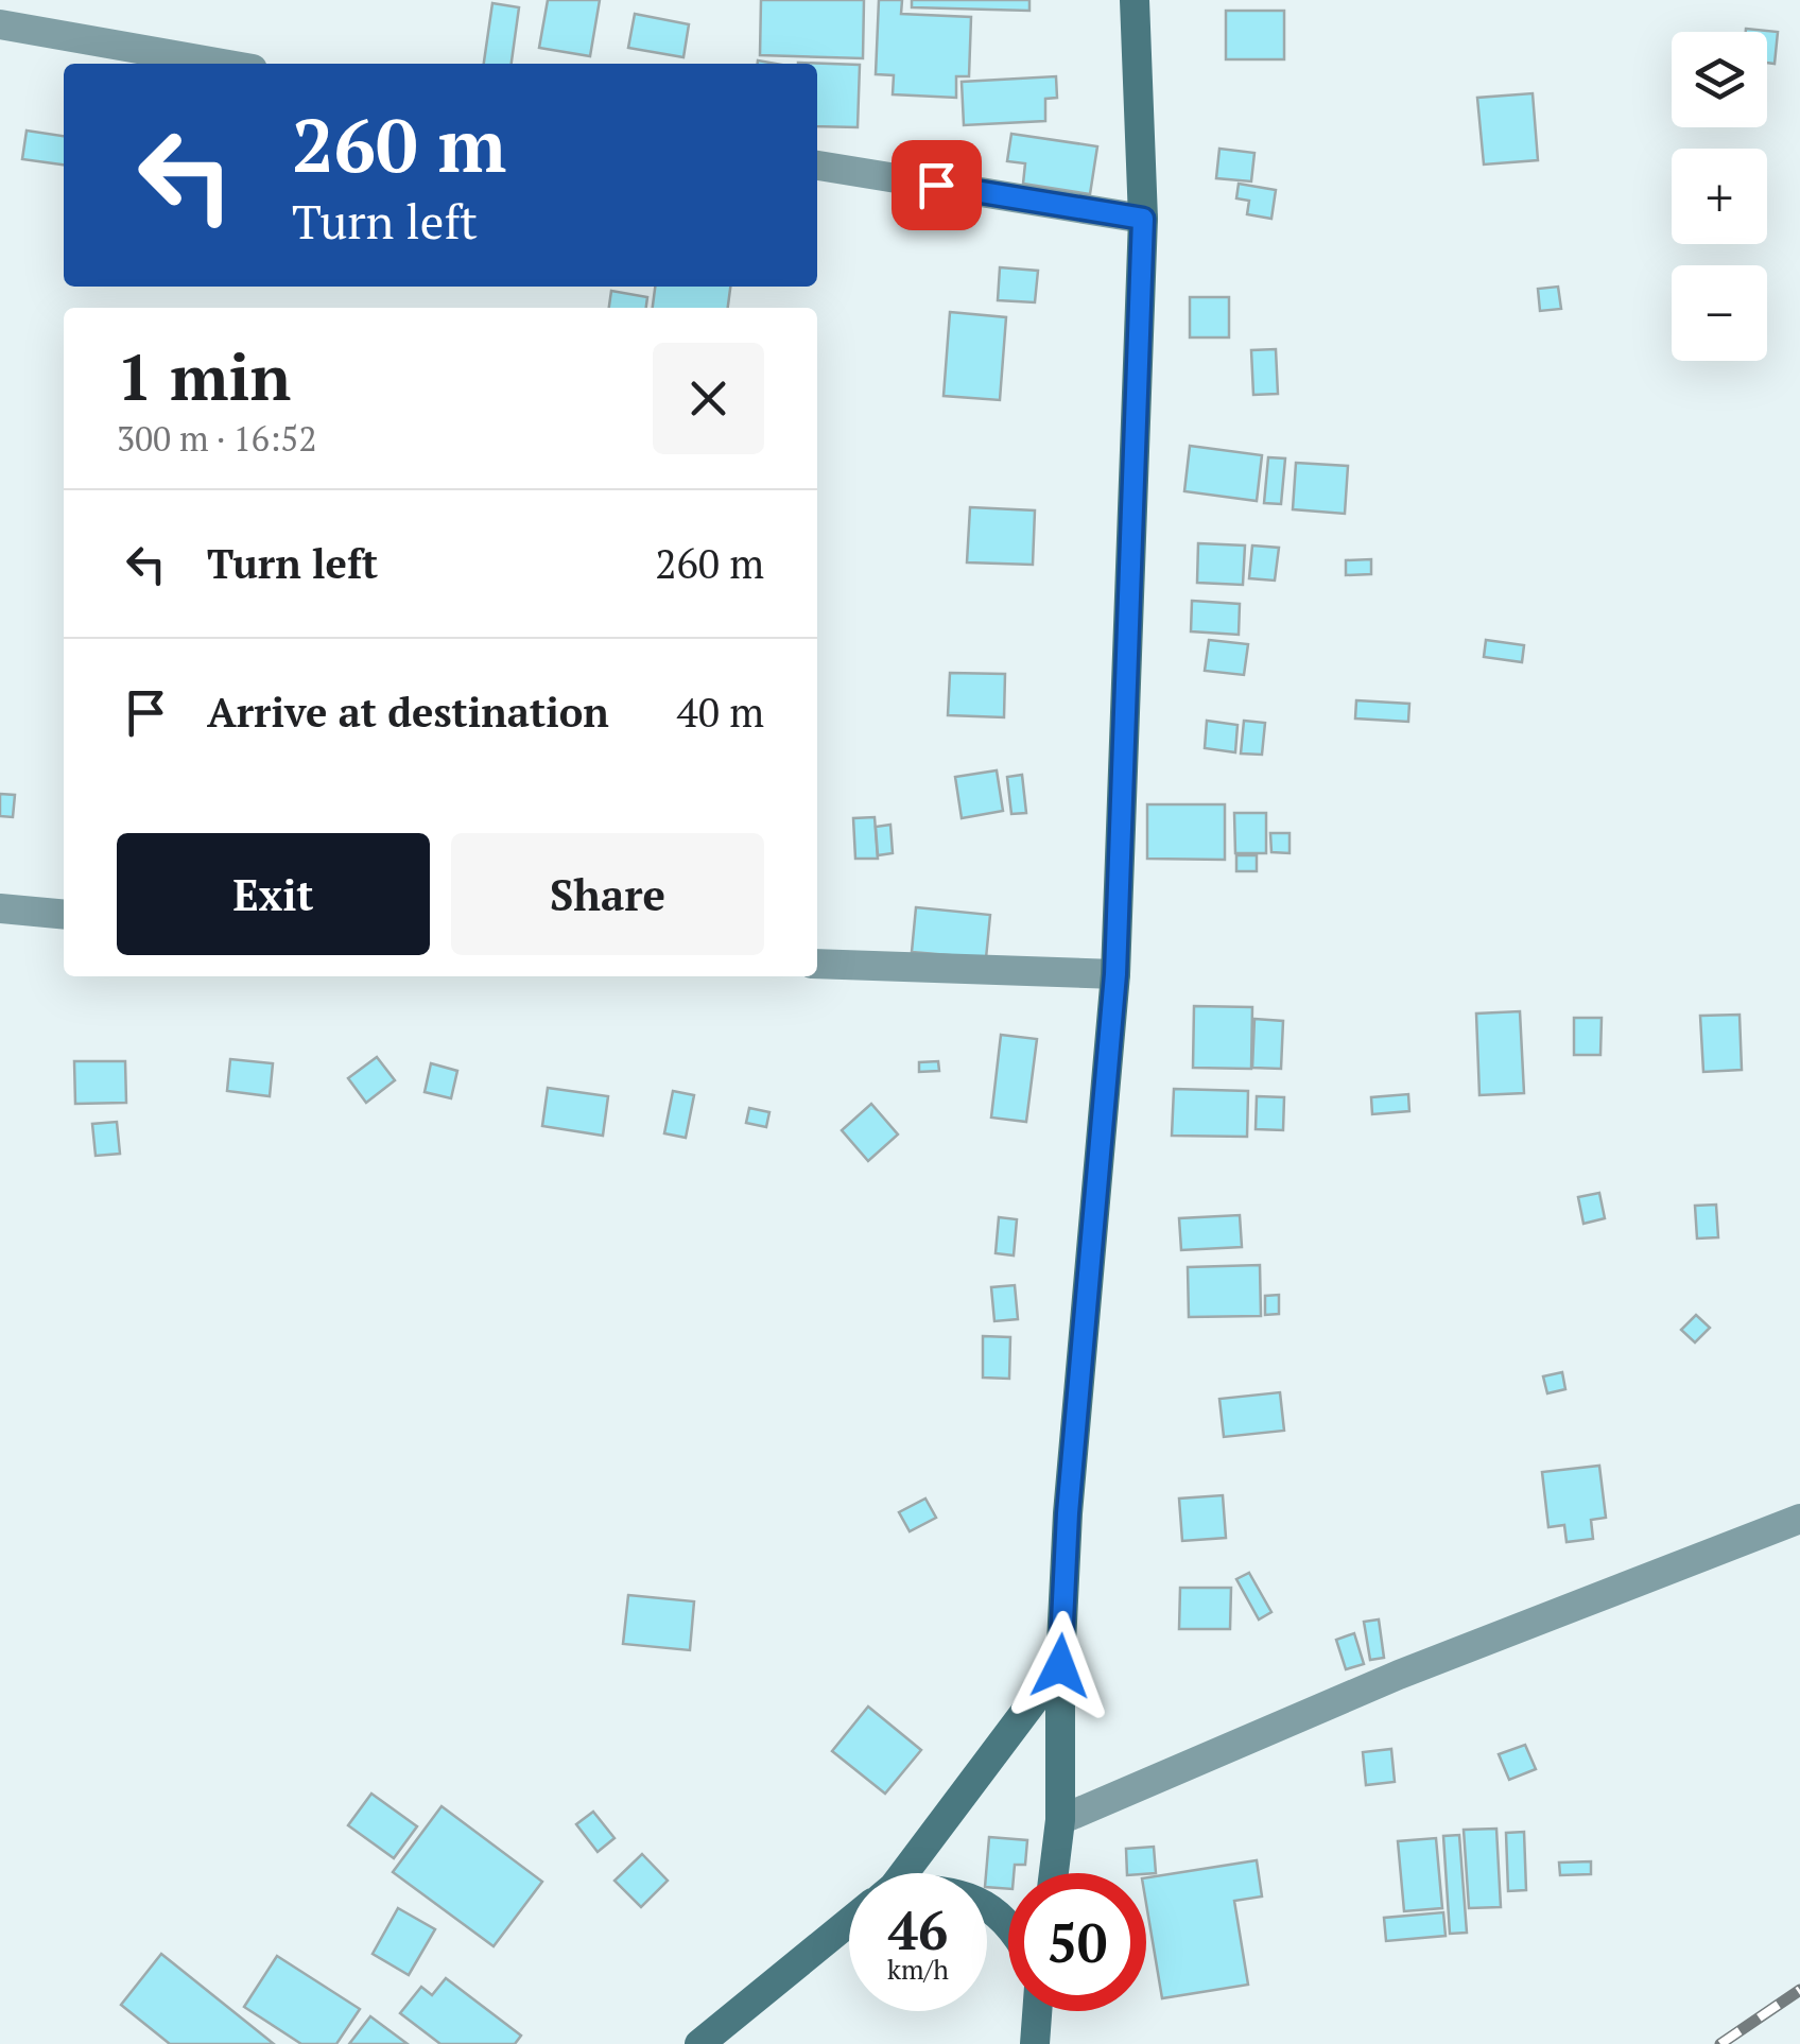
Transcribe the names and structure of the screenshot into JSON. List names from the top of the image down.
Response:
{
  "page": {
    "map_buttons": ["+", "−"],
    "turn": ["260 m", "Turn left"],
    "heading": ["1 min", "300 m · 16:52"],
    "list": [
      {
        "name": "Turn left",
        "value": "260 m"
      },
      {
        "name": "Arrive at destination",
        "value": "40 m"
      }
    ],
    "buttons": ["Exit", "Share"],
    "speed": "46 km/h",
    "limit": "50"
  }
}
